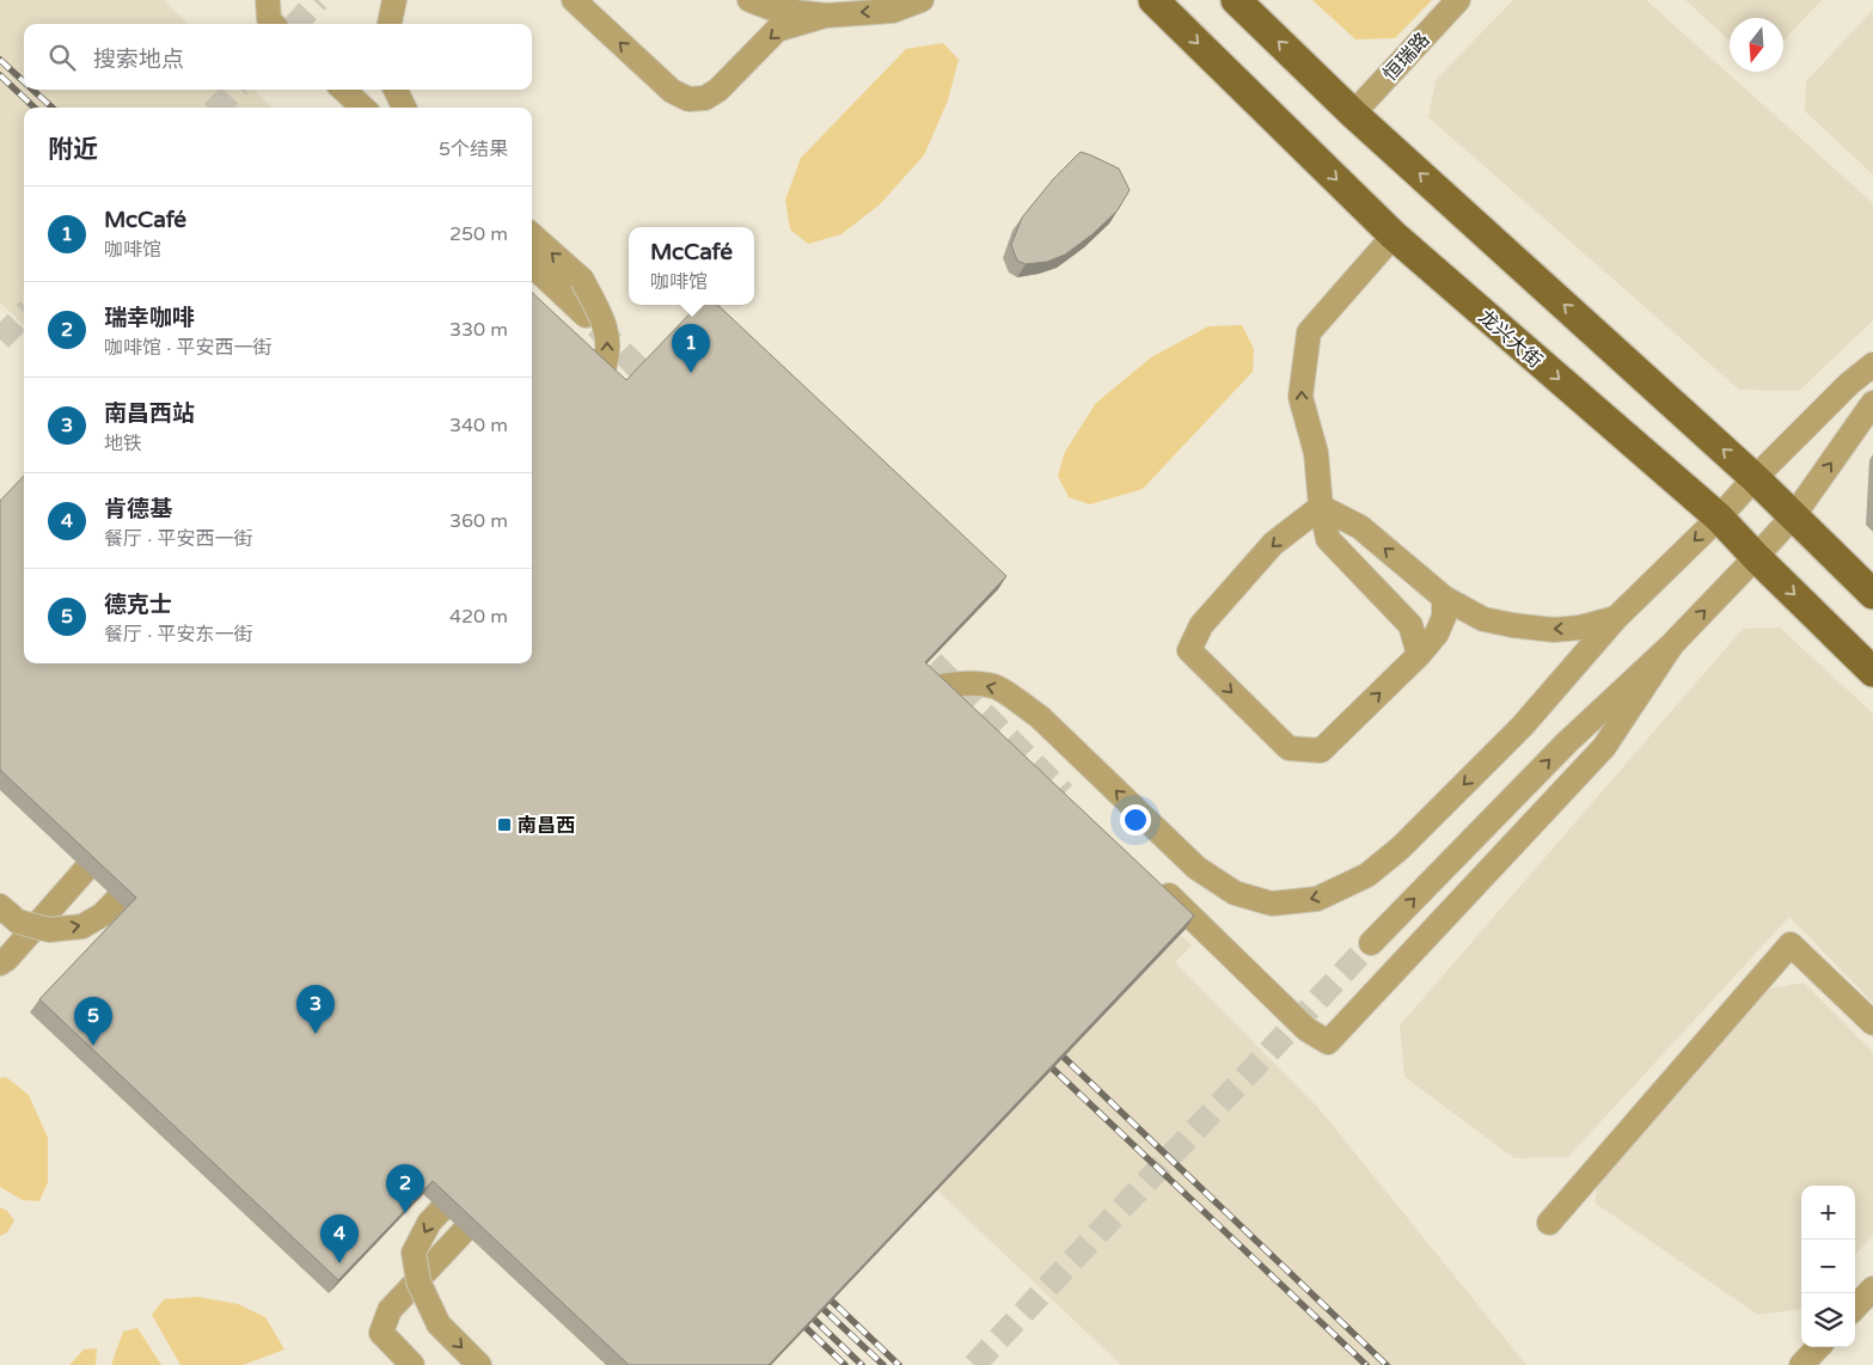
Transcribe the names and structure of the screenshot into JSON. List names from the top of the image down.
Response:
{
  "streets": {
    "main road": ["龙兴大街"],
    "street": ["恒瑞路"]
  },
  "places": {
    "transit": ["南昌西"]
  },
  "north": "bottom",
  "page": {
    "search": "搜索地点",
    "heading": ["附近", "5个结果"],
    "list": [
      {
        "mark": "1",
        "name": "McCafé",
        "note": "咖啡馆",
        "value": "250 m"
      },
      {
        "mark": "2",
        "name": "瑞幸咖啡",
        "note": "咖啡馆 · 平安西一街",
        "value": "330 m"
      },
      {
        "mark": "3",
        "name": "南昌西站",
        "note": "地铁",
        "value": "340 m"
      },
      {
        "mark": "4",
        "name": "肯德基",
        "note": "餐厅 · 平安西一街",
        "value": "360 m"
      },
      {
        "mark": "5",
        "name": "德克士",
        "note": "餐厅 · 平安东一街",
        "value": "420 m"
      }
    ],
    "popup": ["McCafé", "咖啡馆"],
    "pins": [
      "1",
      "3",
      "5",
      "2",
      "4"
    ],
    "map_buttons": ["+", "−"]
  }
}
